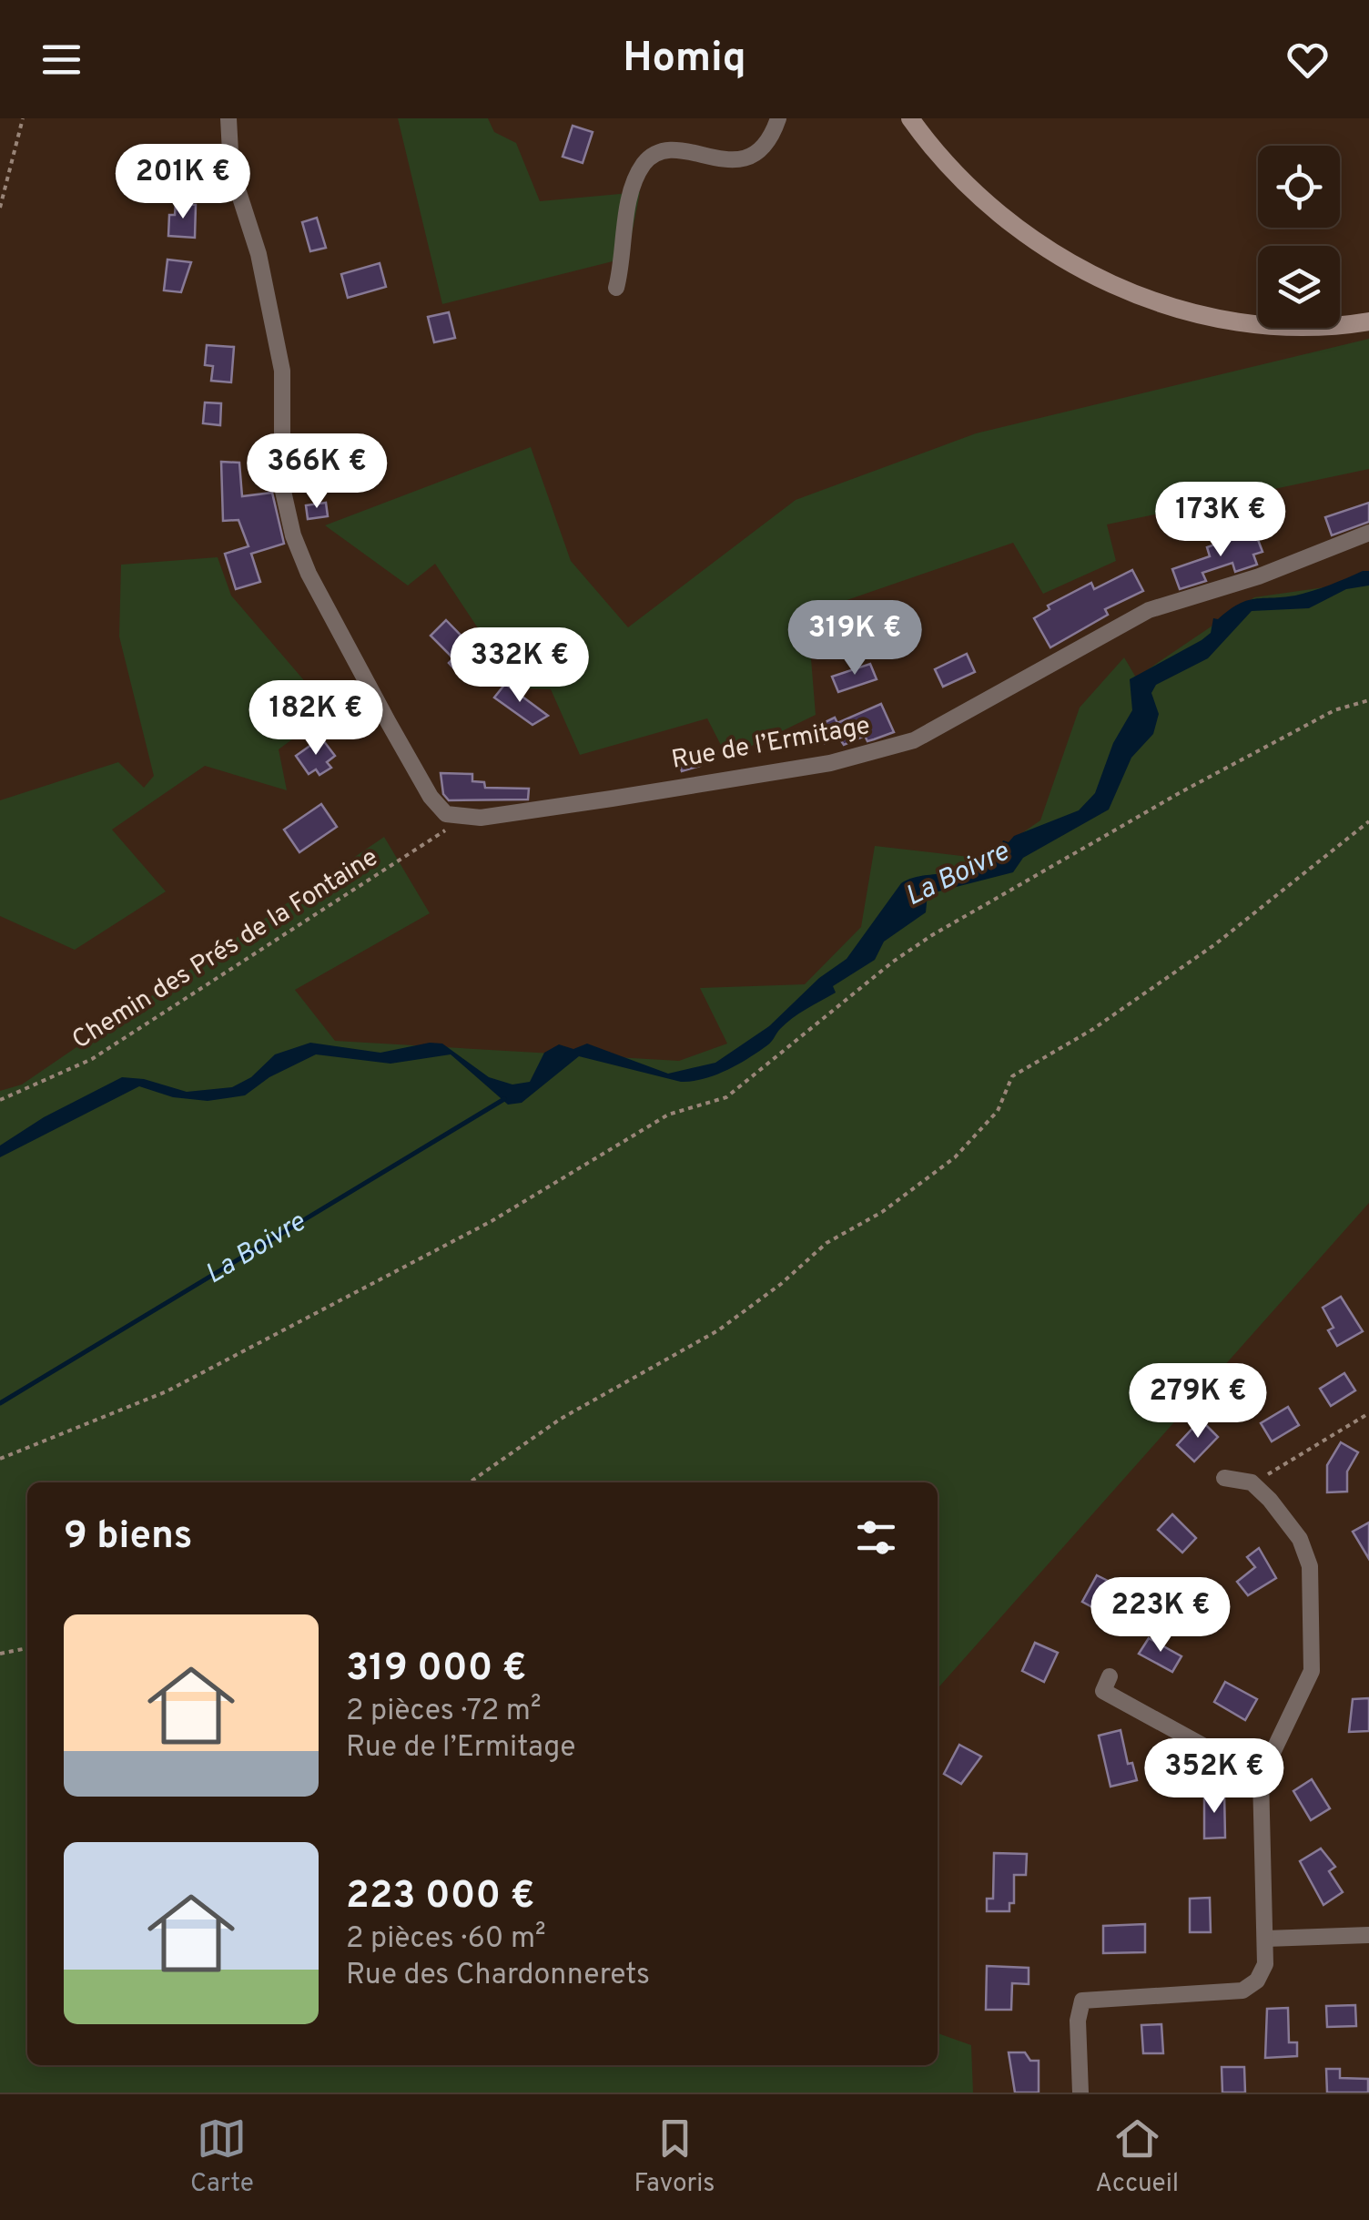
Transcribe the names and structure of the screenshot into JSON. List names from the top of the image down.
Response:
{
  "streets": {
    "street": ["Rue de l’Ermitage"],
    "path": ["Chemin des Prés de la Fontaine"]
  },
  "crossings": [
    ["Rue de l’Ermitage", "Chemin des Prés de la Fontaine"]
  ],
  "water": ["La Boivre"],
  "page": {
    "header": "Homiq",
    "price": [
      "201K €",
      "366K €",
      "173K €",
      "319K €",
      "332K €",
      "182K €",
      "279K €",
      "223K €",
      "352K €"
    ],
    "heading": "9 biens",
    "list": [
      {
        "name": "319 000 €",
        "note": "2 pièces · 72 m² · Rue de l’Ermitage"
      },
      {
        "name": "223 000 €",
        "note": "2 pièces · 60 m² · Rue des Chardonnerets"
      }
    ],
    "tabs": ["Carte", "Favoris", "Accueil"]
  }
}
